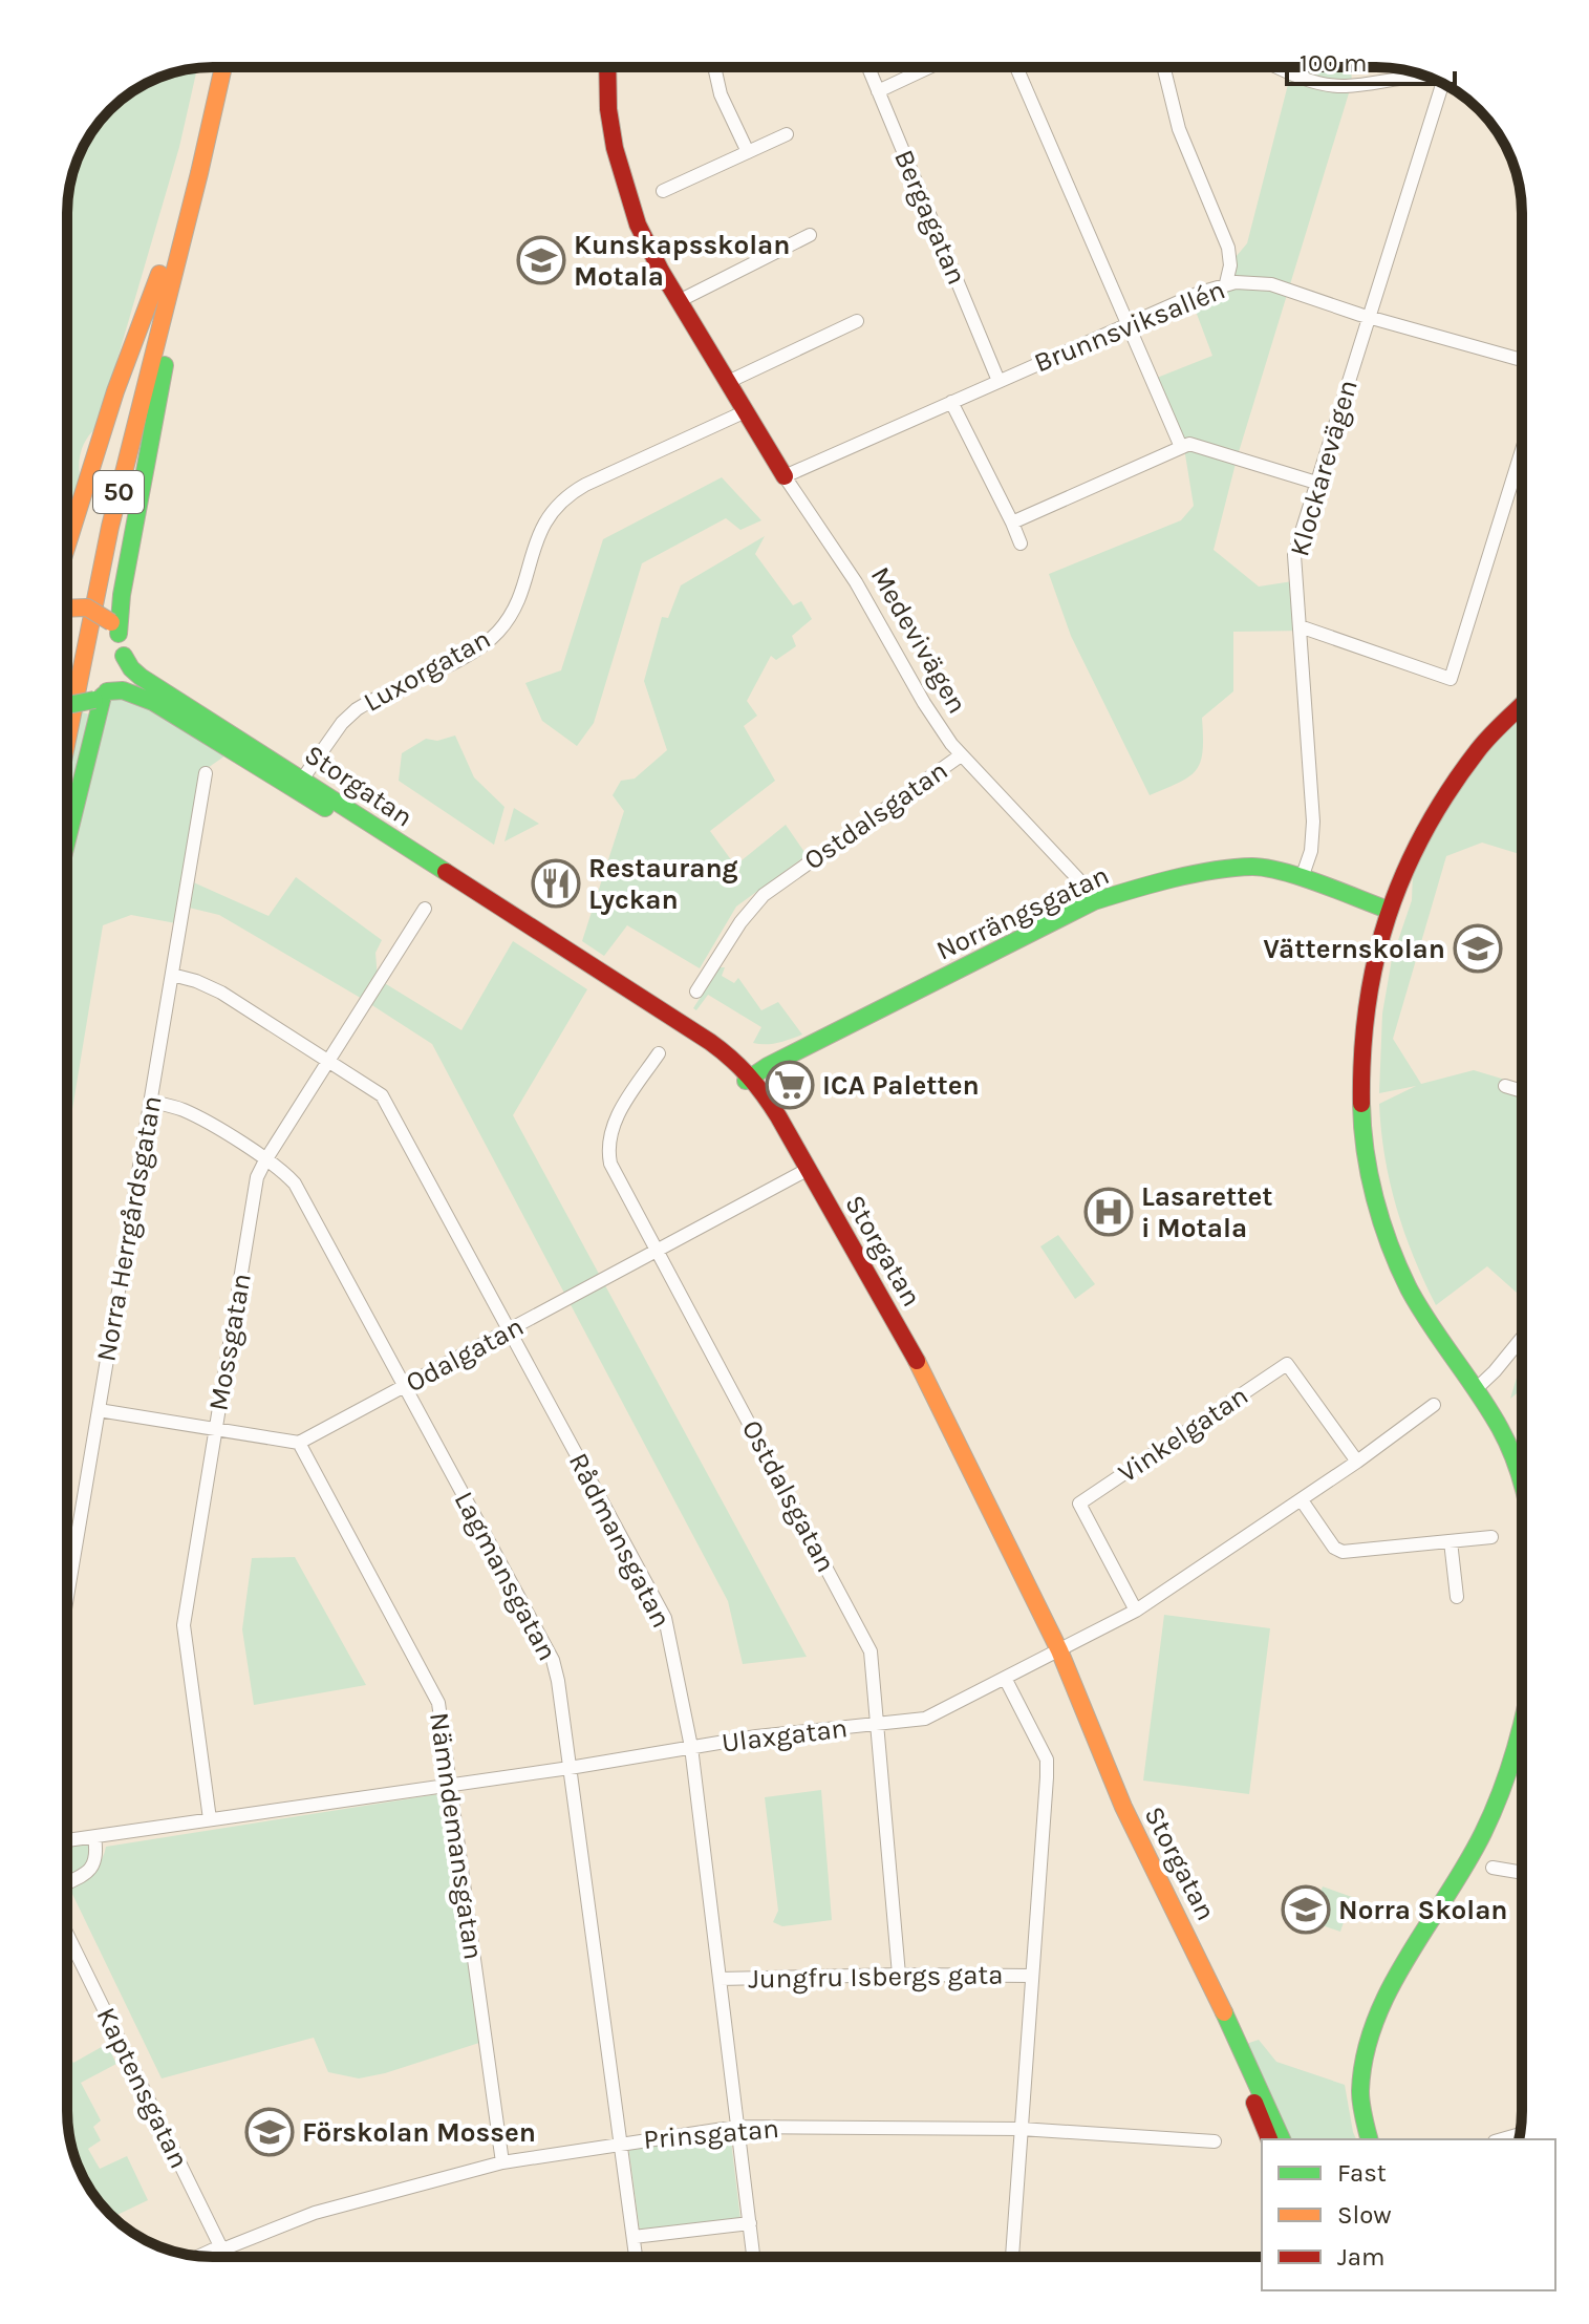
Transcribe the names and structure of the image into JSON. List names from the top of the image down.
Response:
{
  "streets": {
    "main road": [
      "50",
      "Medevivägen",
      "Storgatan",
      "Norrängsgatan"
    ],
    "street": [
      "Bergagatan",
      "Brunnsviksallén",
      "Klockarevägen",
      "Luxorgatan",
      "Ostdalsgatan",
      "Norra Herrgårdsgatan",
      "Mossgatan",
      "Odalgatan",
      "Vinkelgatan",
      "Rådmansgatan",
      "Lagmansgatan",
      "Ulaxgatan",
      "Nämndemansgatan",
      "Jungfru Isbergs gata",
      "Kaptensgatan",
      "Prinsgatan"
    ]
  },
  "crossings": [
    ["Bergagatan", "Brunnsviksallén"],
    ["Brunnsviksallén", "Klockarevägen"],
    ["Brunnsviksallén", "Medevivägen"],
    ["Klockarevägen", "Norrängsgatan"],
    ["Medevivägen", "Luxorgatan"],
    ["Medevivägen", "Ostdalsgatan"],
    ["Medevivägen", "Norrängsgatan"],
    ["Luxorgatan", "Storgatan"],
    ["Storgatan", "Norrängsgatan"],
    ["Storgatan", "Odalgatan"],
    ["Storgatan", "Ulaxgatan"],
    ["Ostdalsgatan", "Odalgatan"],
    ["Ostdalsgatan", "Ulaxgatan"],
    ["Ostdalsgatan", "Jungfru Isbergs gata"],
    ["Norra Herrgårdsgatan", "Rådmansgatan"],
    ["Norra Herrgårdsgatan", "Lagmansgatan"],
    ["Mossgatan", "Rådmansgatan"],
    ["Mossgatan", "Lagmansgatan"],
    ["Mossgatan", "Ulaxgatan"],
    ["Odalgatan", "Rådmansgatan"],
    ["Odalgatan", "Lagmansgatan"],
    ["Odalgatan", "Nämndemansgatan"],
    ["Vinkelgatan", "Ulaxgatan"],
    ["Rådmansgatan", "Ulaxgatan"],
    ["Rådmansgatan", "Jungfru Isbergs gata"],
    ["Rådmansgatan", "Prinsgatan"],
    ["Lagmansgatan", "Ulaxgatan"],
    ["Lagmansgatan", "Prinsgatan"],
    ["Ulaxgatan", "Nämndemansgatan"],
    ["Nämndemansgatan", "Prinsgatan"],
    ["Kaptensgatan", "Prinsgatan"]
  ],
  "places": {
    "school or university": [
      "Kunskapsskolan Motala",
      "Vätternskolan",
      "Norra Skolan",
      "Förskolan Mossen"
    ],
    "restaurant": ["Restaurang Lyckan"],
    "supermarket": ["ICA Paletten"],
    "hospital": ["Lasarettet i Motala"]
  },
  "legend": ["Fast", "Slow", "Jam"],
  "scale_bar": "100 m"
}
